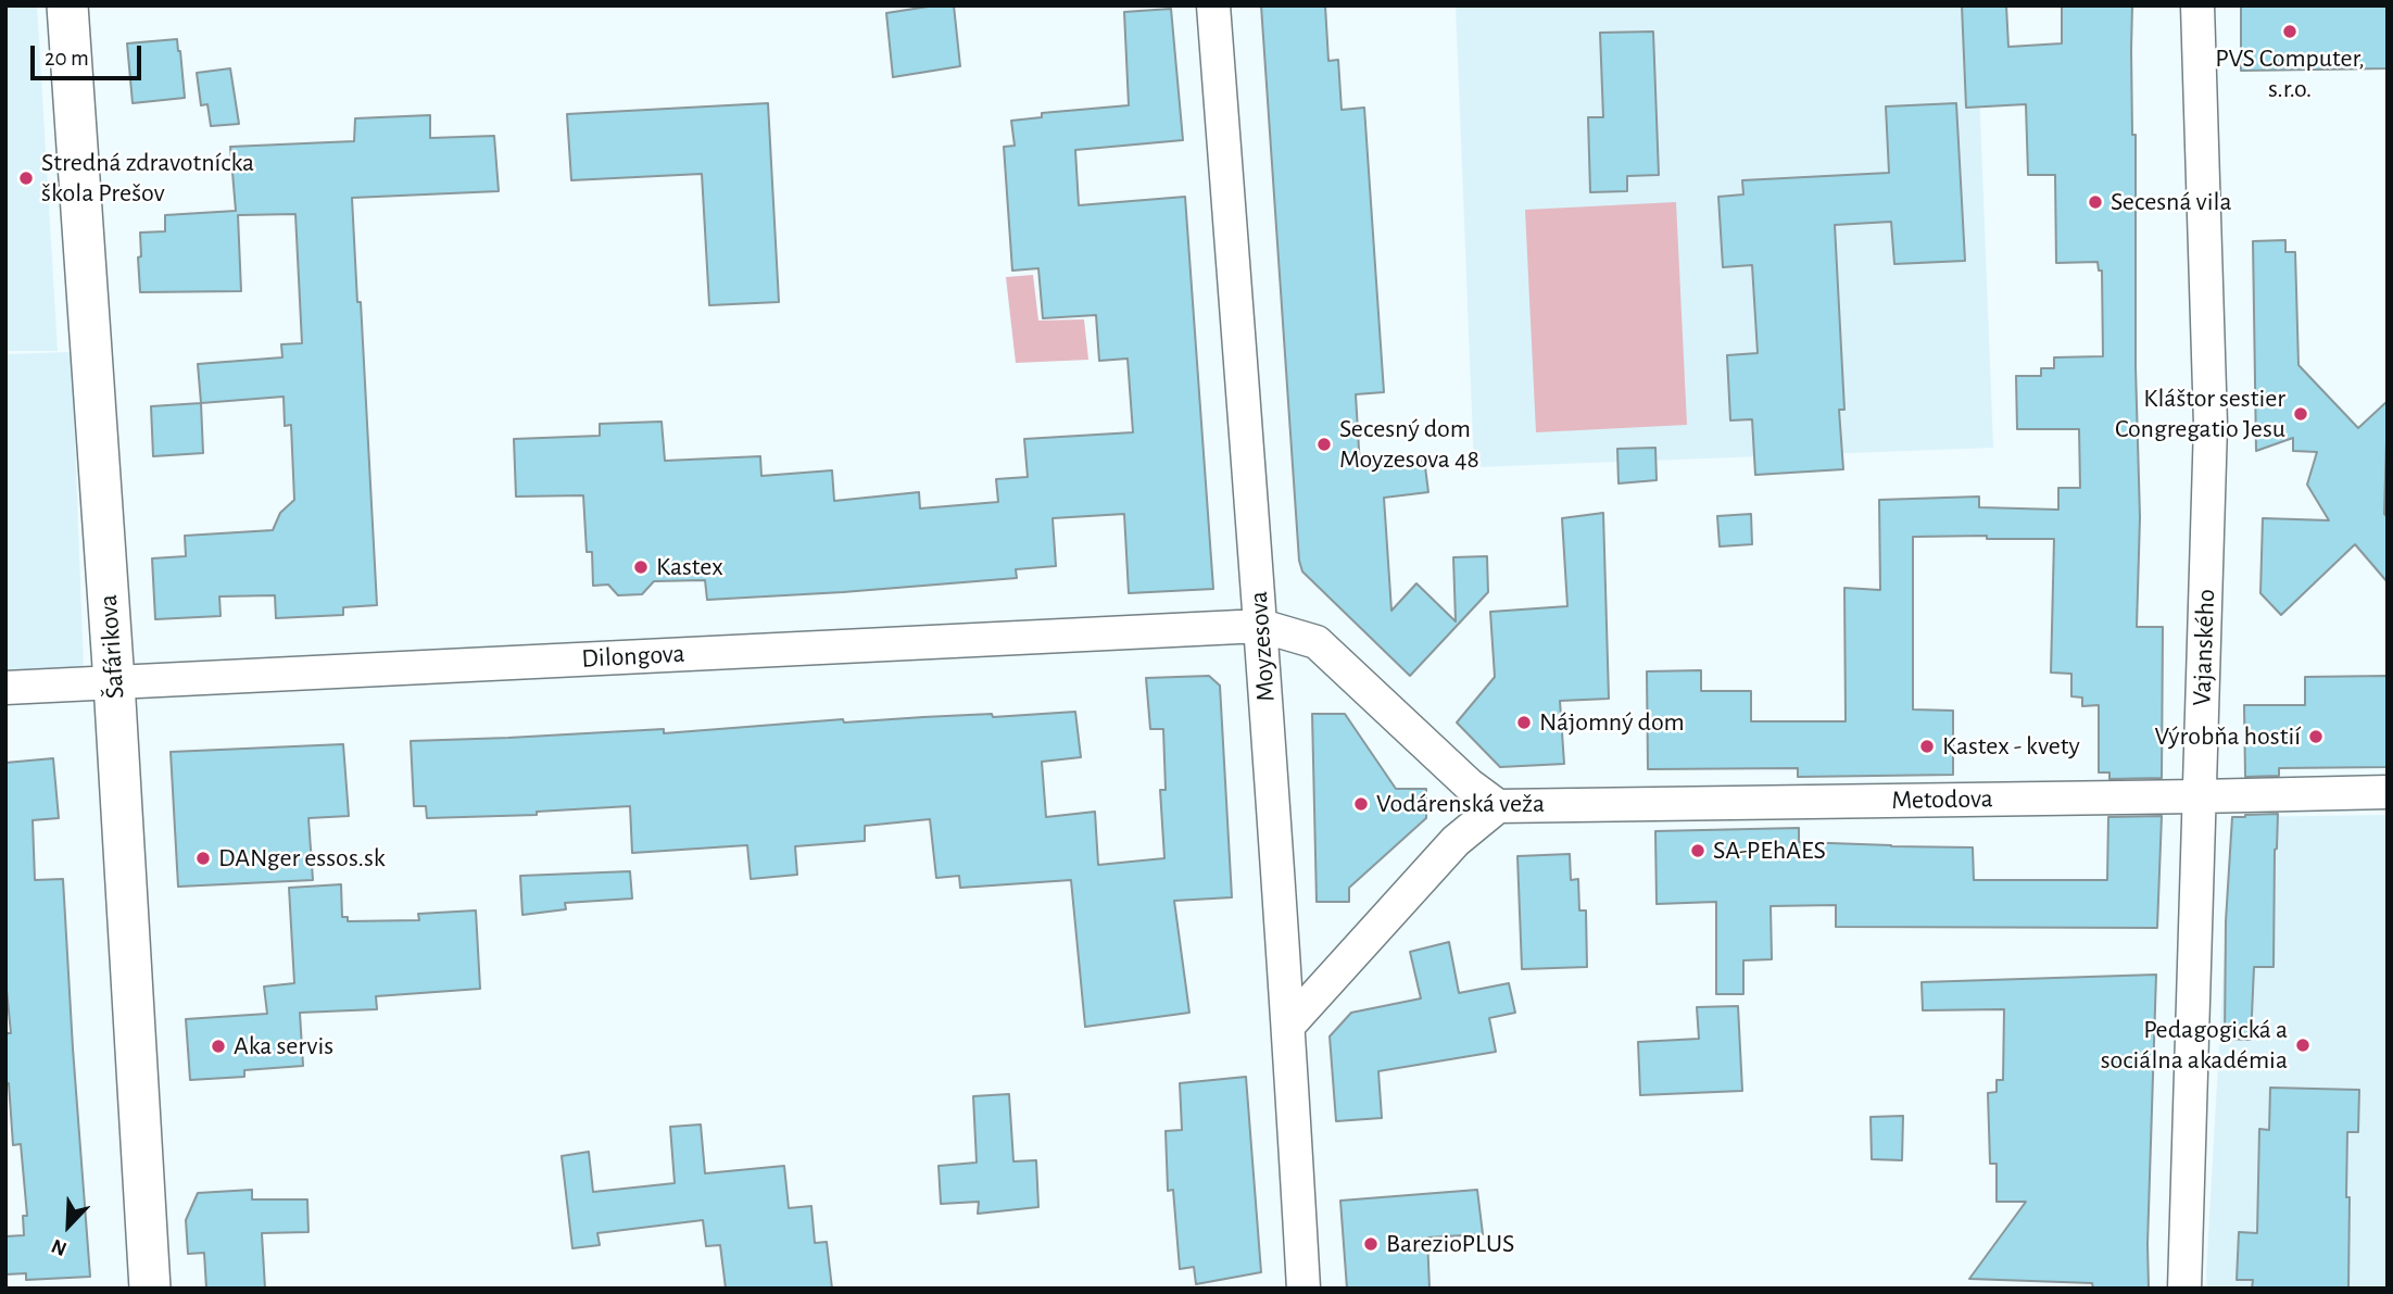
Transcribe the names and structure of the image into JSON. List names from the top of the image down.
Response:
{
  "streets": {
    "street": [
      "Šafárikova",
      "Moyzesova",
      "Vajanského",
      "Dilongova",
      "Metodova"
    ]
  },
  "crossings": [
    ["Šafárikova", "Dilongova"],
    ["Moyzesova", "Dilongova"],
    ["Vajanského", "Metodova"],
    ["Dilongova", "Metodova"]
  ],
  "places": [
    "PVS Computer, s.r.o.",
    "Stredná zdravotnícka škola Prešov",
    "Secesná vila",
    "Kláštor sestier Congregatio Jesu",
    "Secesný dom Moyzesova 48",
    "Kastex",
    "Nájomný dom",
    "Výrobňa hostií",
    "Kastex - kvety",
    "Vodárenská veža",
    "SA-PEhAES",
    "DANger essos.sk",
    "Pedagogická a sociálna akadémia",
    "Aka servis",
    "BarezioPLUS"
  ],
  "scale_bar": "20 m",
  "north": "bottom left"
}
